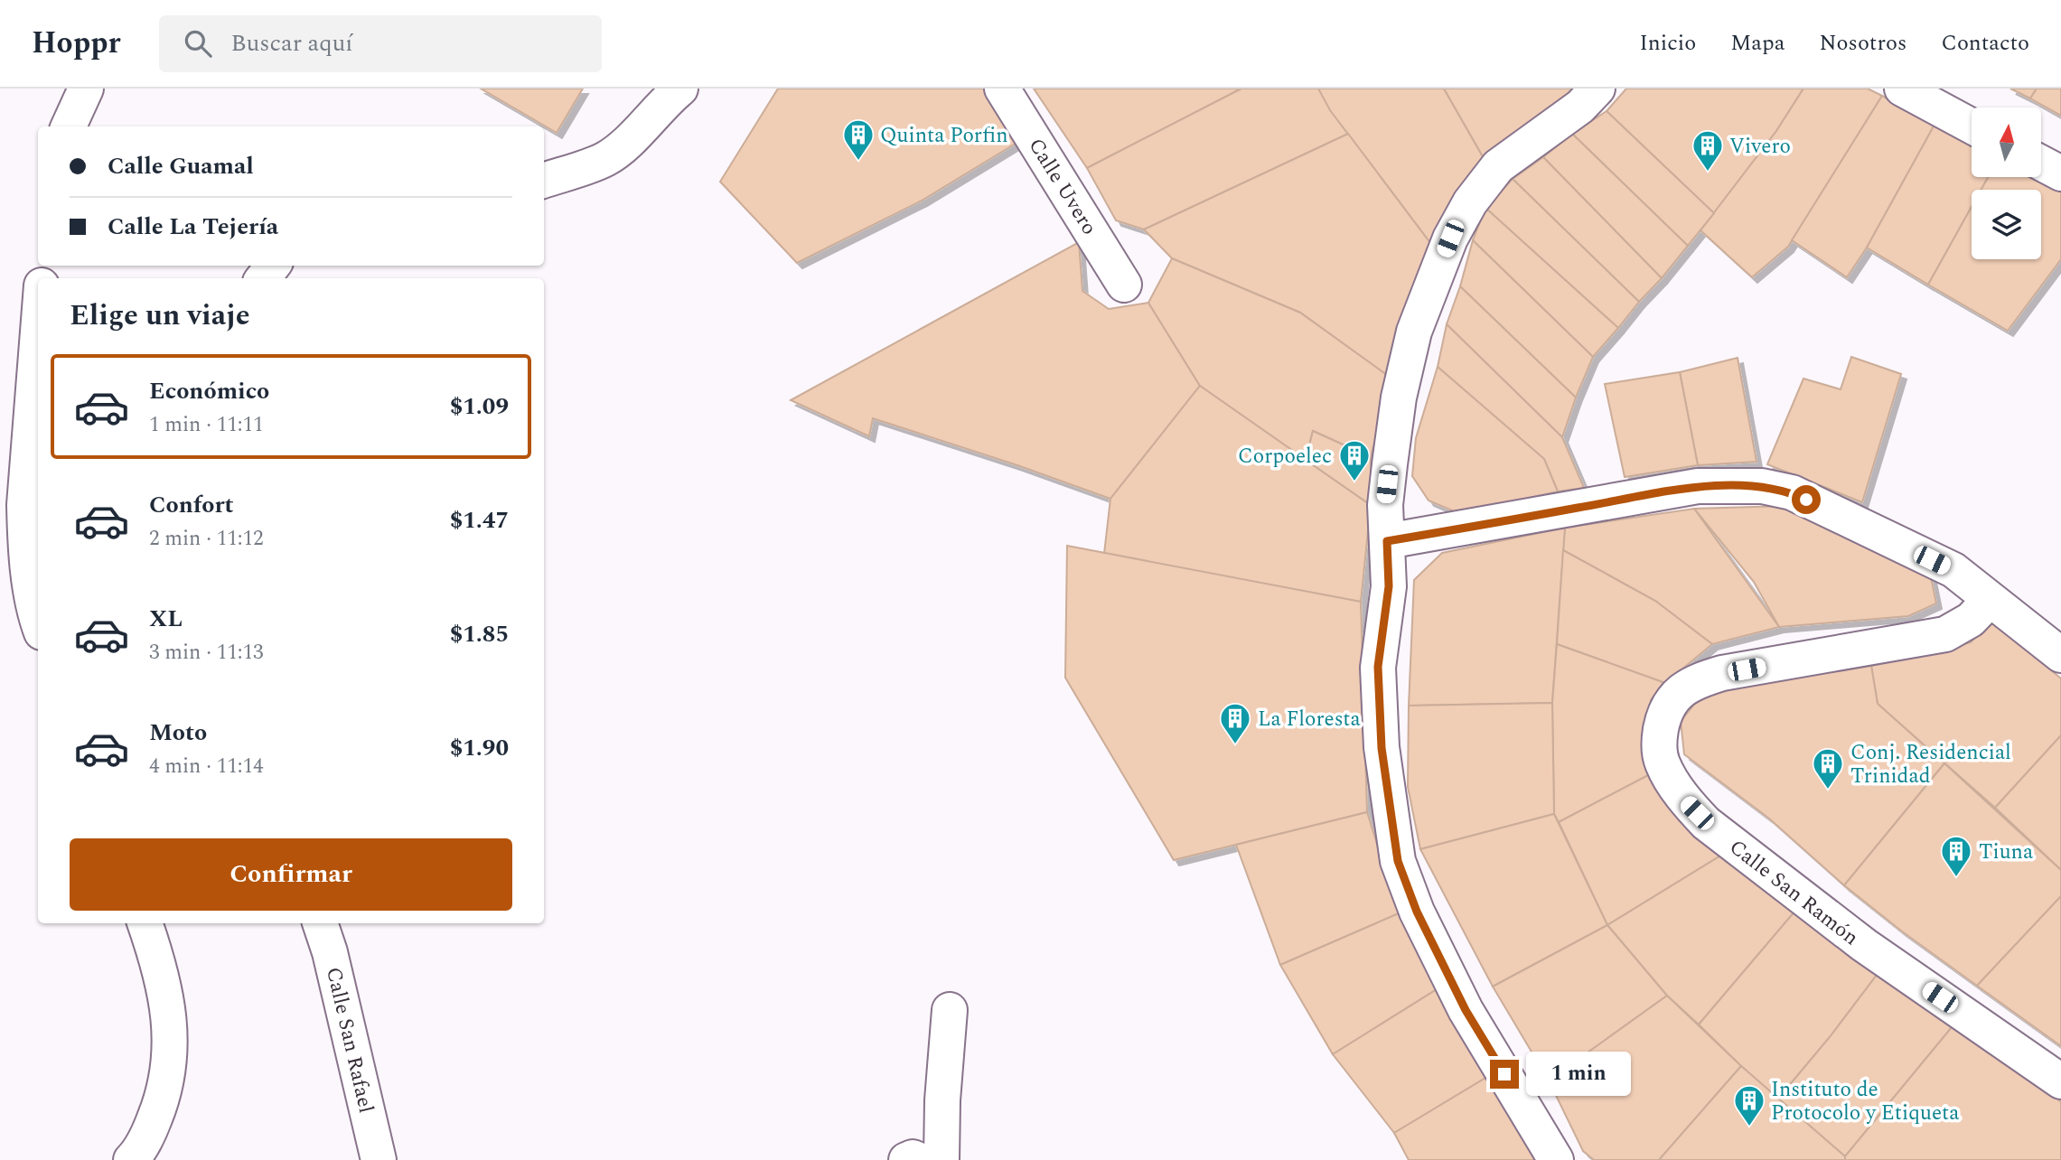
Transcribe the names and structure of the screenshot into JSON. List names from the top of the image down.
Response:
{
  "streets": {
    "street": ["Calle Uvero", "Calle San Ramón", "Calle San Rafael"]
  },
  "places": {
    "building": [
      "Quinta Porfin",
      "Vivero",
      "Corpoelec",
      "La Floresta",
      "Conj. Residencial Trinidad",
      "Tiuna",
      "Instituto de Protocolo y Etiqueta"
    ]
  },
  "north": "top",
  "page": {
    "header": "Hoppr",
    "search": "Buscar aquí",
    "nav": [
      "Inicio",
      "Mapa",
      "Nosotros",
      "Contacto"
    ],
    "banner": ["Calle Guamal", "Calle La Tejería"],
    "heading": "Elige un viaje",
    "list": [
      {
        "name": "Económico",
        "note": "1 min · 11:11",
        "value": "$1.09"
      },
      {
        "name": "Confort",
        "note": "2 min · 11:12",
        "value": "$1.47"
      },
      {
        "name": "XL",
        "note": "3 min · 11:13",
        "value": "$1.85"
      },
      {
        "name": "Moto",
        "note": "4 min · 11:14",
        "value": "$1.90"
      }
    ],
    "buttons": "Confirmar",
    "bubble": "1 min"
  }
}
